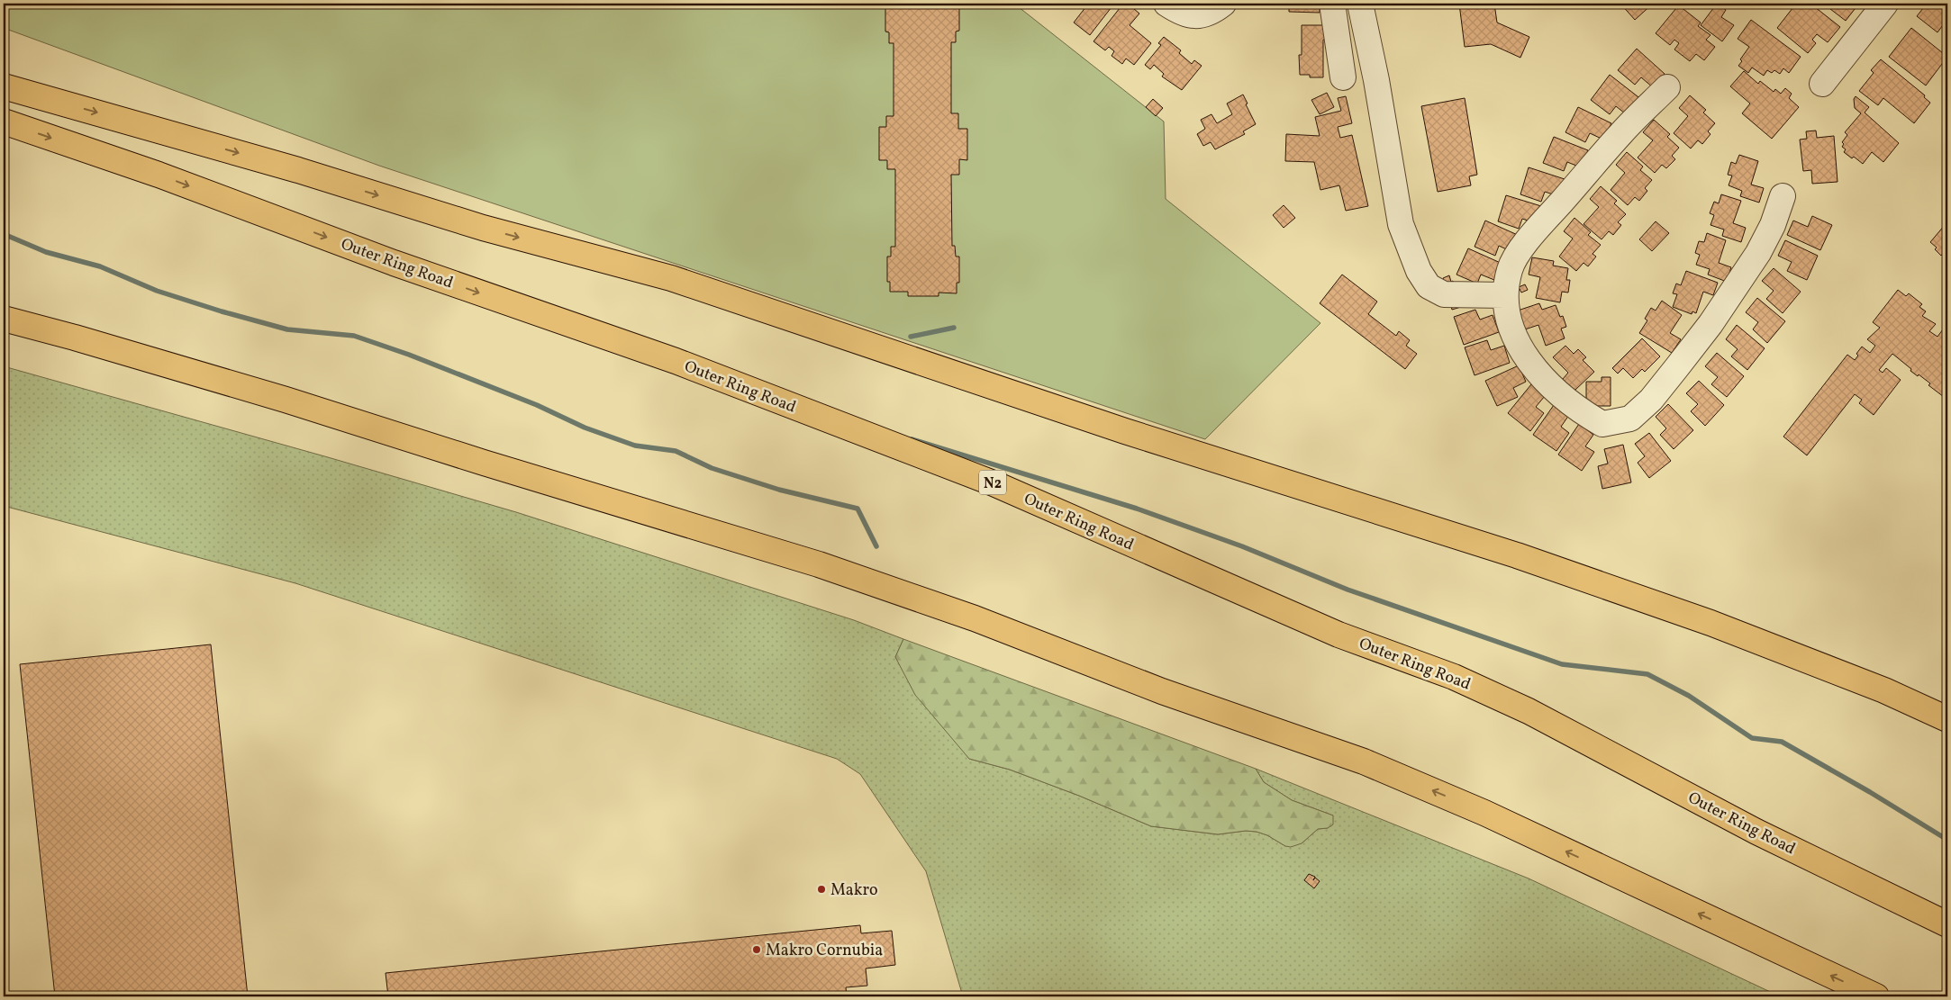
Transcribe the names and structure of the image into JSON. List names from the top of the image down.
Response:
{
  "streets": {
    "highway": ["Outer Ring Road", "N2"]
  },
  "places": ["Makro", "Makro Cornubia"]
}
